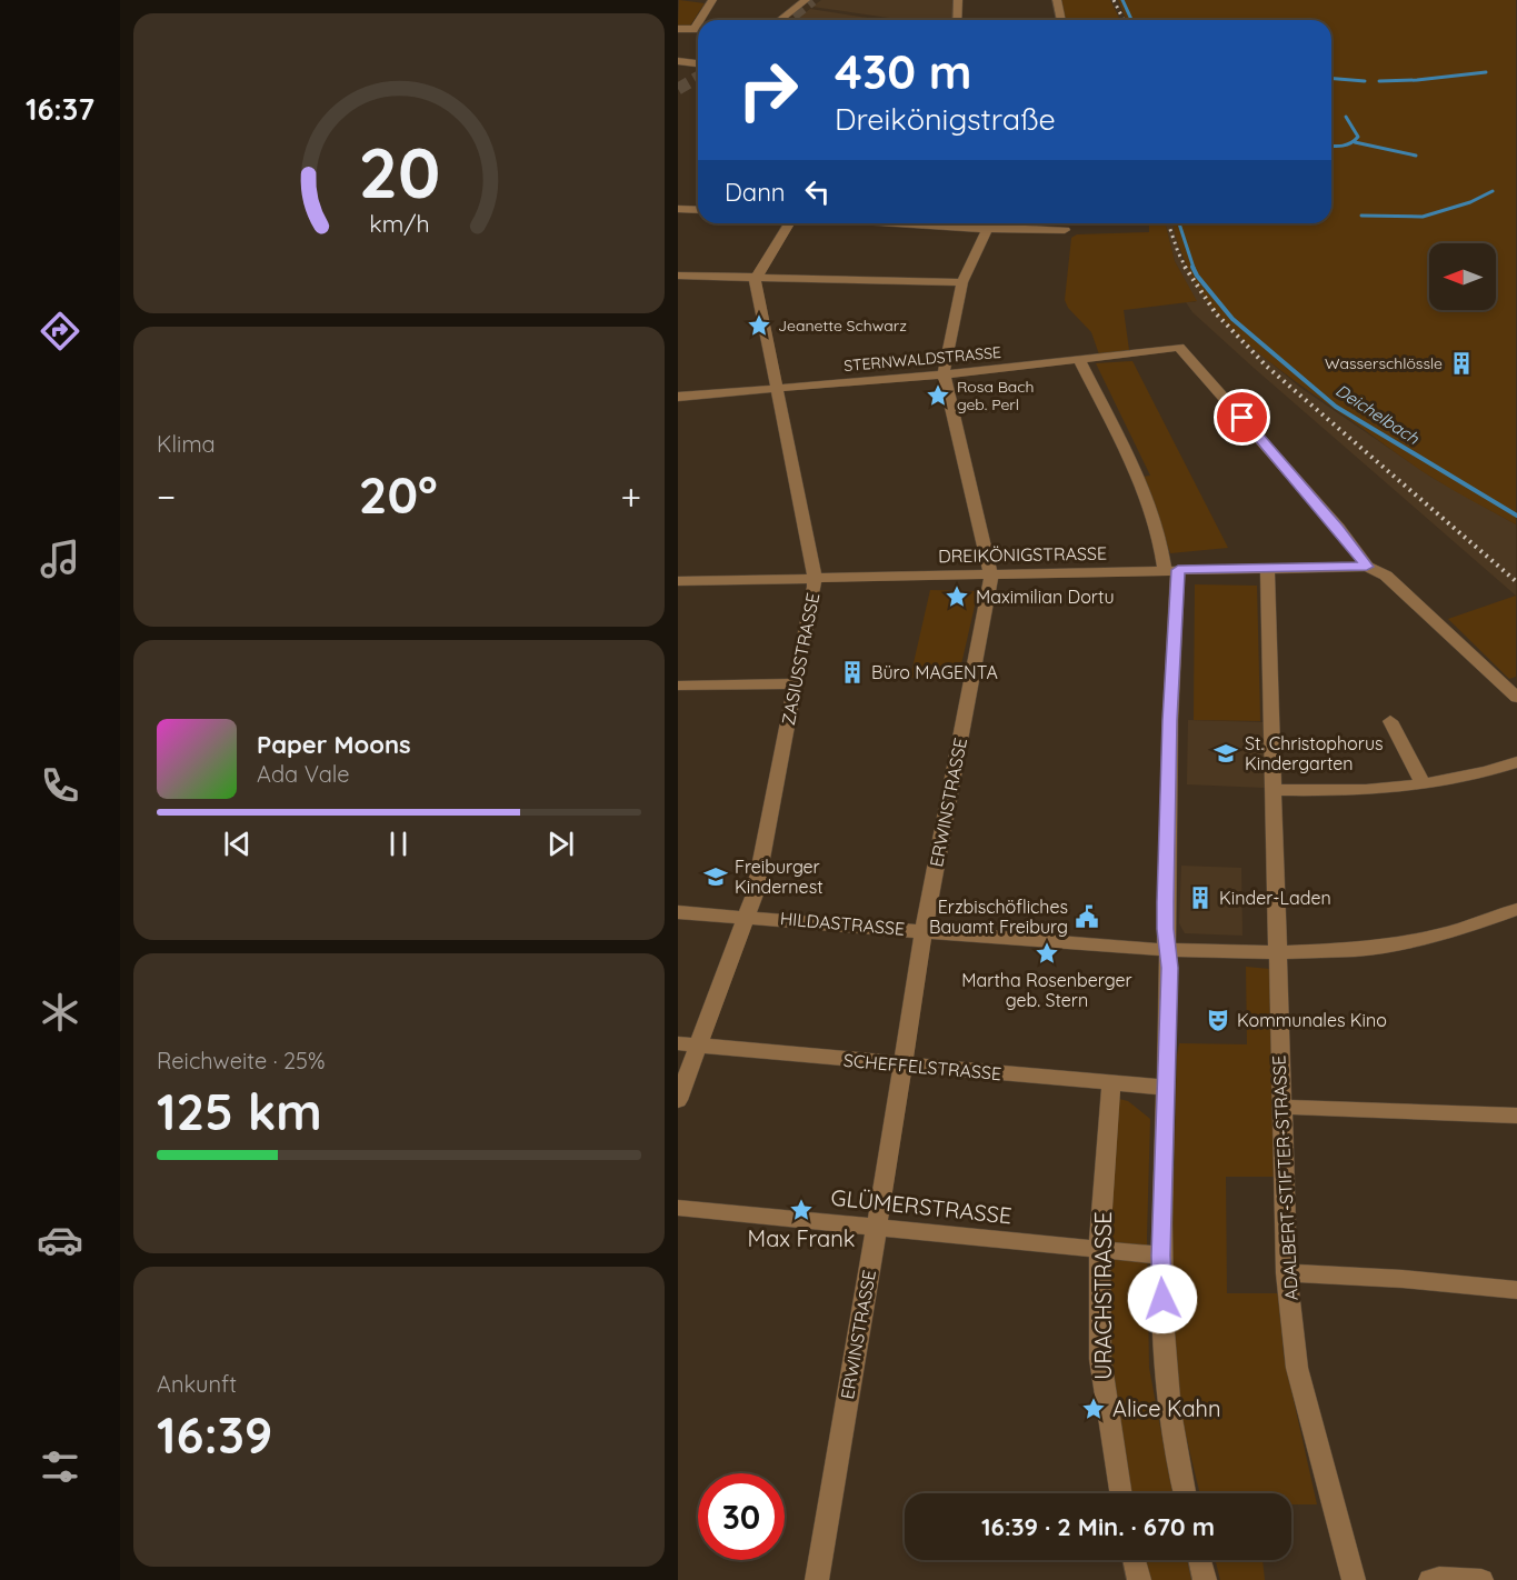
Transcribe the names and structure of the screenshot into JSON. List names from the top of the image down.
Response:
{
  "streets": {
    "street": [
      "STERNWALDSTRASSE",
      "DREIKÖNIGSTRASSE",
      "ZASIUSSTRASSE",
      "ERWINSTRASSE",
      "HILDASTRASSE",
      "SCHEFFELSTRASSE",
      "ADALBERT-STIFTER-STRASSE",
      "GLÜMERSTRASSE",
      "URACHSTRASSE"
    ]
  },
  "crossings": [
    ["STERNWALDSTRASSE", "DREIKÖNIGSTRASSE"],
    ["STERNWALDSTRASSE", "ZASIUSSTRASSE"],
    ["STERNWALDSTRASSE", "ERWINSTRASSE"],
    ["DREIKÖNIGSTRASSE", "ZASIUSSTRASSE"],
    ["DREIKÖNIGSTRASSE", "ERWINSTRASSE"],
    ["DREIKÖNIGSTRASSE", "ADALBERT-STIFTER-STRASSE"],
    ["ZASIUSSTRASSE", "HILDASTRASSE"],
    ["ZASIUSSTRASSE", "SCHEFFELSTRASSE"],
    ["ERWINSTRASSE", "HILDASTRASSE"],
    ["ERWINSTRASSE", "SCHEFFELSTRASSE"],
    ["ERWINSTRASSE", "GLÜMERSTRASSE"],
    ["HILDASTRASSE", "ADALBERT-STIFTER-STRASSE"],
    ["SCHEFFELSTRASSE", "URACHSTRASSE"],
    ["GLÜMERSTRASSE", "URACHSTRASSE"]
  ],
  "water": ["Deichelbach"],
  "places": {
    "place": [
      "Jeanette Schwarz",
      "Rosa Bach geb. Perl",
      "Maximilian Dortu",
      "Martha Rosenberger geb. Stern",
      "Max Frank",
      "Alice Kahn"
    ],
    "building": ["Wasserschlössle", "Büro MAGENTA", "Kinder-Laden"],
    "school or university": ["St. Christophorus Kindergarten", "Freiburger Kindernest"],
    "public building": ["Erzbischöfliches Bauamt Freiburg"],
    "theatre": ["Kommunales Kino"]
  },
  "north": "left",
  "page": {
    "tabs": "16:37",
    "turn": ["430 m", "Dreikönigstraße"],
    "then": "Dann",
    "tile": [
      "Klima",
      ["Reichweite · 25%", "125 km"],
      ["Ankunft", "16:39"]
    ],
    "heat": ["−", "20°", "+"],
    "song": ["Paper Moons", "Ada Vale"],
    "limit": "30",
    "trip": "16:39 · 2 Min. · 670 m",
    "gauge": ["20", "km/h"]
  }
}
